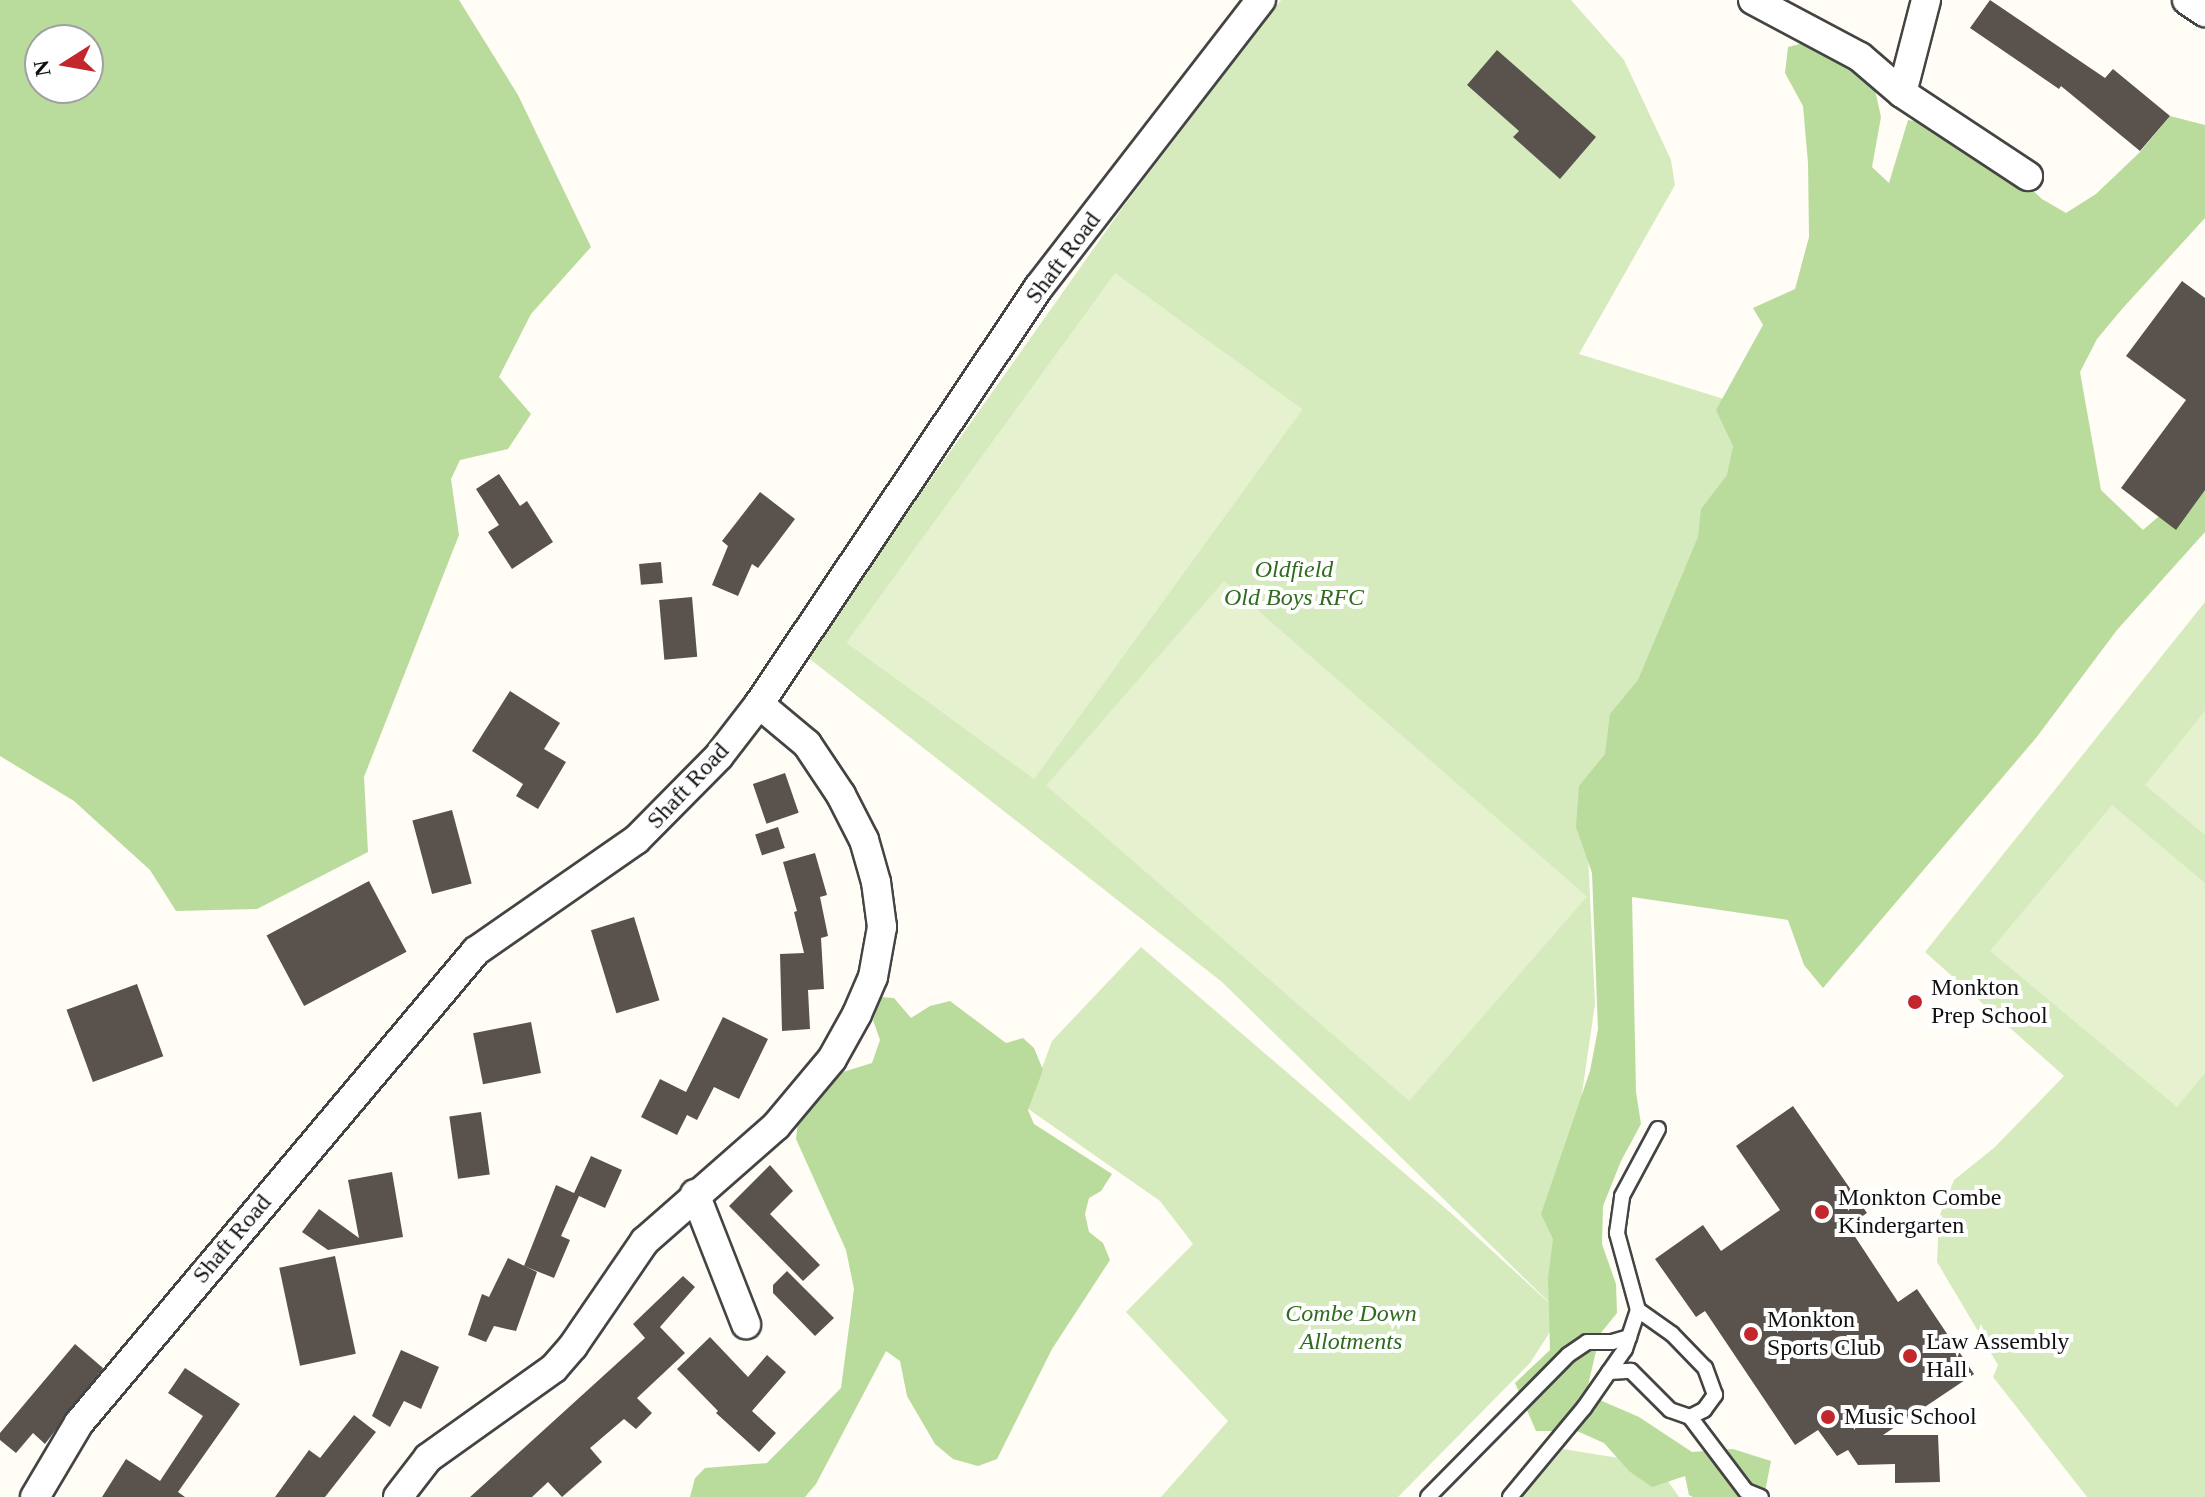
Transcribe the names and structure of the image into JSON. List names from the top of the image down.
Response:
{
  "streets": {
    "street": ["Shaft Road"]
  },
  "parks": ["Oldfield Old Boys RFC", "Combe Down Allotments"],
  "places": [
    "Monkton Prep School",
    "Monkton Combe Kindergarten",
    "Monkton Sports Club",
    "Law Assembly Hall",
    "Music School"
  ],
  "north": "left"
}
